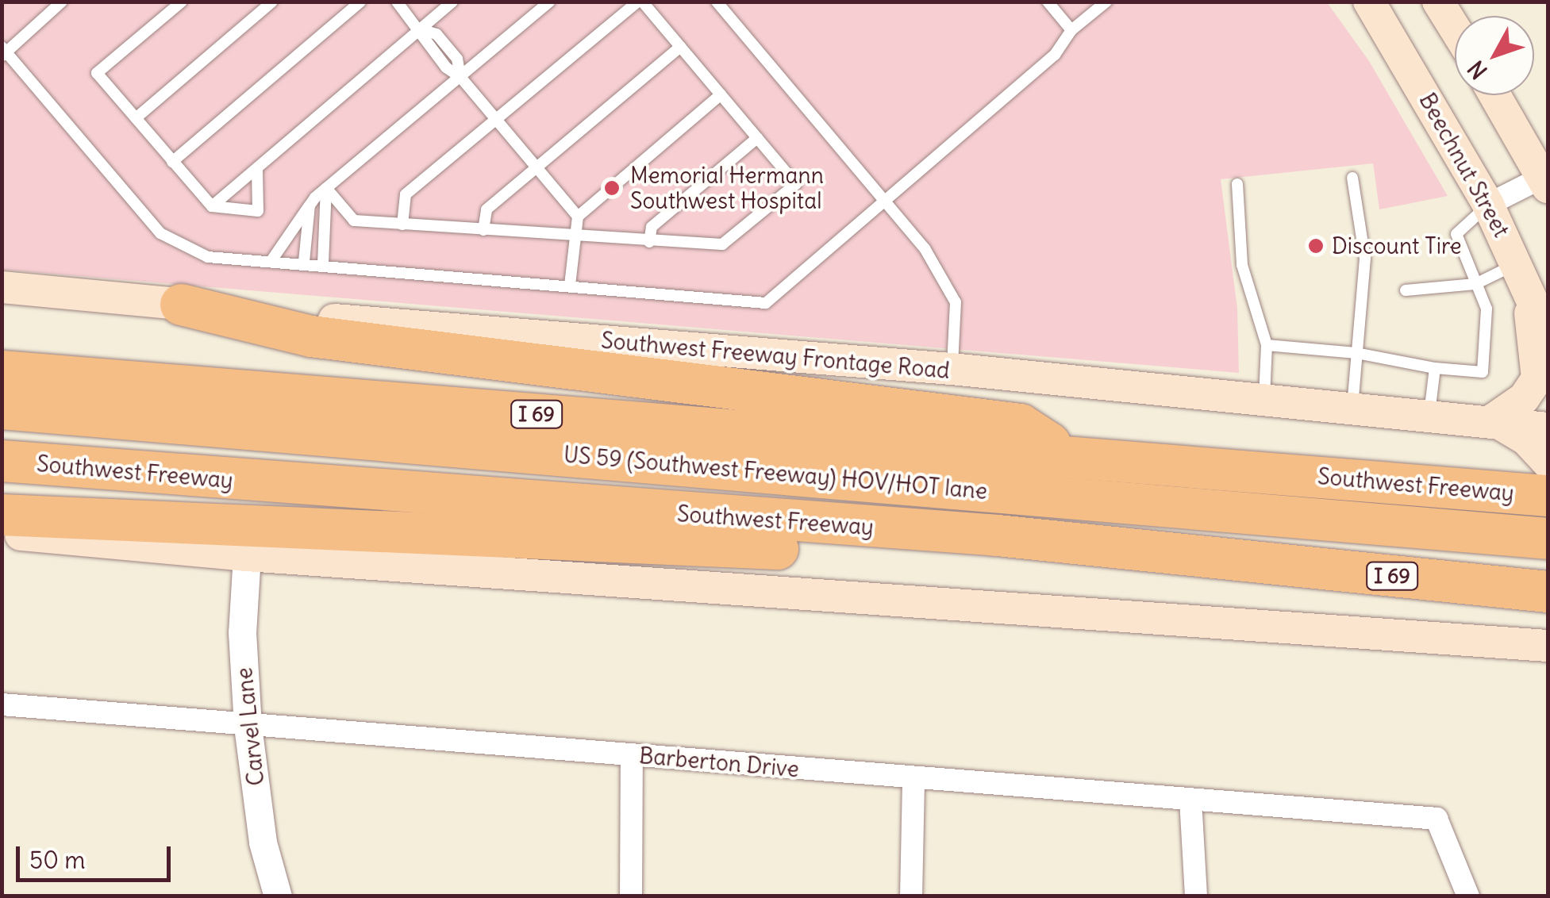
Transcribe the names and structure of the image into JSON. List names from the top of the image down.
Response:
{
  "streets": {
    "highway": ["I 69", "Southwest Freeway", "US 59 (Southwest Freeway) HOV/HOT lane"],
    "main road": ["Beechnut Street", "Southwest Freeway Frontage Road"],
    "street": ["Carvel Lane", "Barberton Drive"]
  },
  "crossings": [
    ["Carvel Lane", "Barberton Drive"]
  ],
  "places": ["Memorial Hermann Southwest Hospital", "Discount Tire"],
  "scale_bar": "50 m",
  "north": "bottom left"
}
